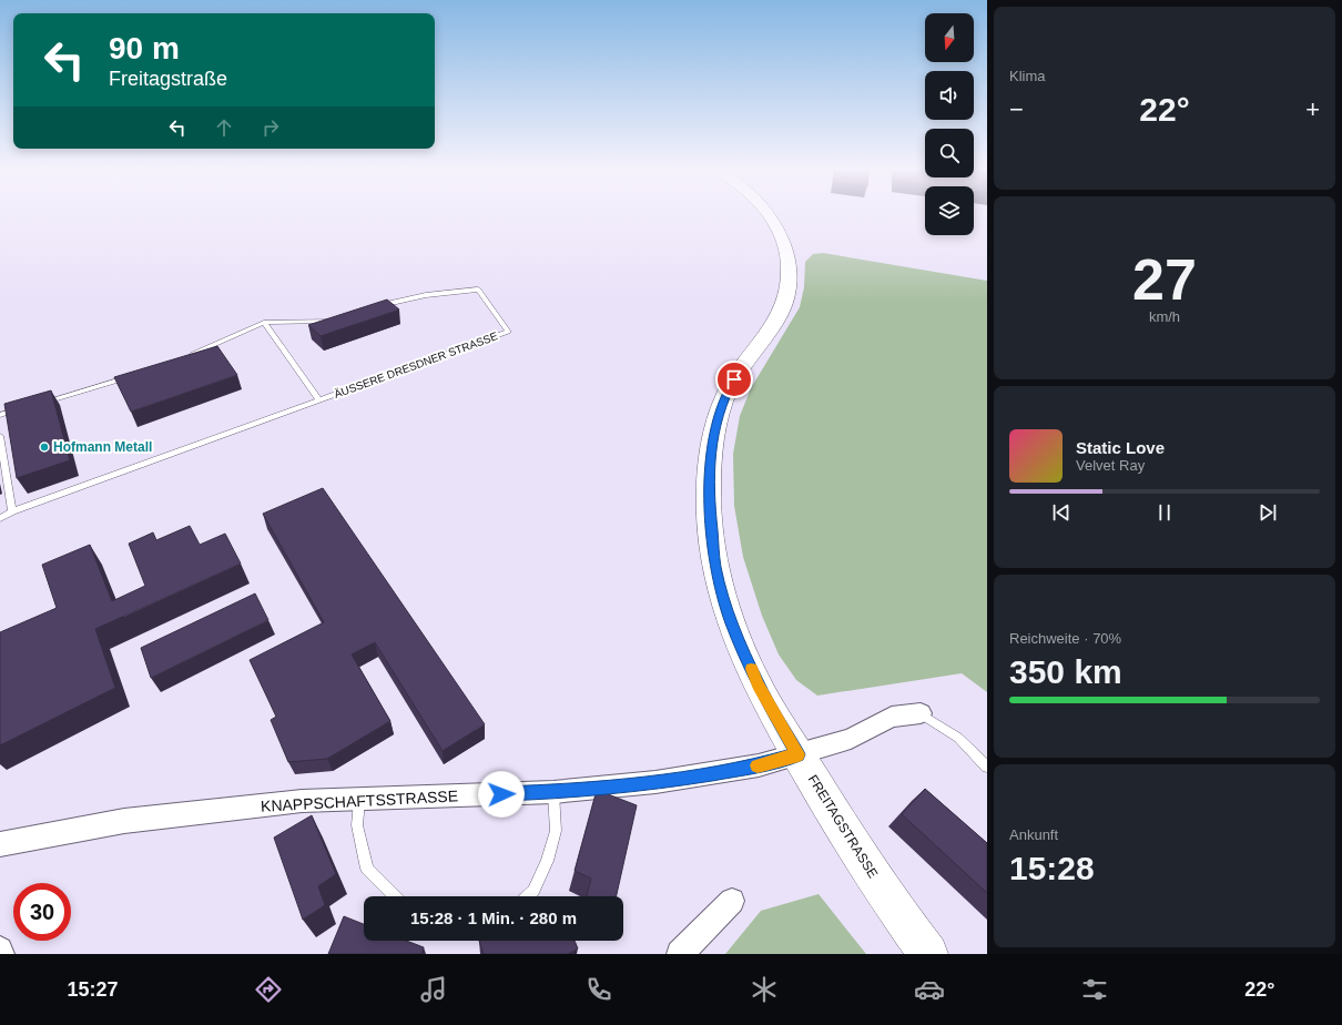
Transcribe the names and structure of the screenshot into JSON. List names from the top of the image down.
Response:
{
  "streets": {
    "main road": ["FREITAGSTRASSE"],
    "street": ["KNAPPSCHAFTSSTRASSE"],
    "lane": ["ÄUSSERE DRESDNER STRASSE"]
  },
  "crossings": [
    ["KNAPPSCHAFTSSTRASSE", "FREITAGSTRASSE"]
  ],
  "places": ["Hofmann Metall"],
  "north": "bottom",
  "page": {
    "tile": [
      "Klima",
      ["27", "km/h"],
      ["Reichweite · 70%", "350 km"],
      ["Ankunft", "15:28"]
    ],
    "turn": ["90 m", "Freitagstraße"],
    "heat": ["−", "22°", "+"],
    "song": ["Static Love", "Velvet Ray"],
    "limit": "30",
    "trip": "15:28 · 1 Min. · 280 m",
    "tabs": ["15:27", "22°"]
  }
}
